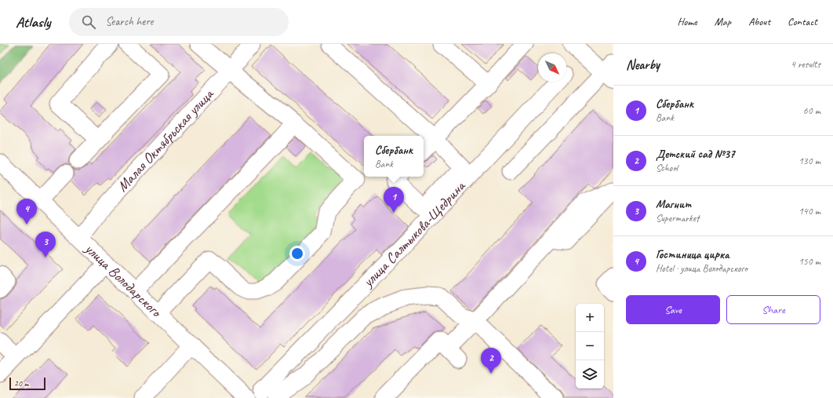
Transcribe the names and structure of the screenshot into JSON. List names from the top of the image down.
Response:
{
  "streets": {
    "street": ["Малая Октябрьская улица", "улица Салтыкова-Щедрина", "улица Володарского"]
  },
  "crossings": [
    ["Малая Октябрьская улица", "улица Володарского"]
  ],
  "scale_bar": "20 m",
  "north": "bottom right",
  "page": {
    "header": "Atlasly",
    "search": "Search here",
    "nav": [
      "Home",
      "Map",
      "About",
      "Contact"
    ],
    "heading": ["Nearby", "4 results"],
    "list": [
      {
        "mark": "1",
        "name": "Сбербанк",
        "note": "Bank",
        "value": "60 m"
      },
      {
        "mark": "2",
        "name": "Детский сад №37",
        "note": "School",
        "value": "130 m"
      },
      {
        "mark": "3",
        "name": "Магнит",
        "note": "Supermarket",
        "value": "140 m"
      },
      {
        "mark": "4",
        "name": "Гостиница цирка",
        "note": "Hotel · улица Володарского",
        "value": "150 m"
      }
    ],
    "popup": ["Сбербанк", "Bank"],
    "pins": [
      "1",
      "4",
      "3",
      "2"
    ],
    "buttons": ["Save", "Share"],
    "map_buttons": ["+", "−"],
    "scale": "20 m"
  }
}
